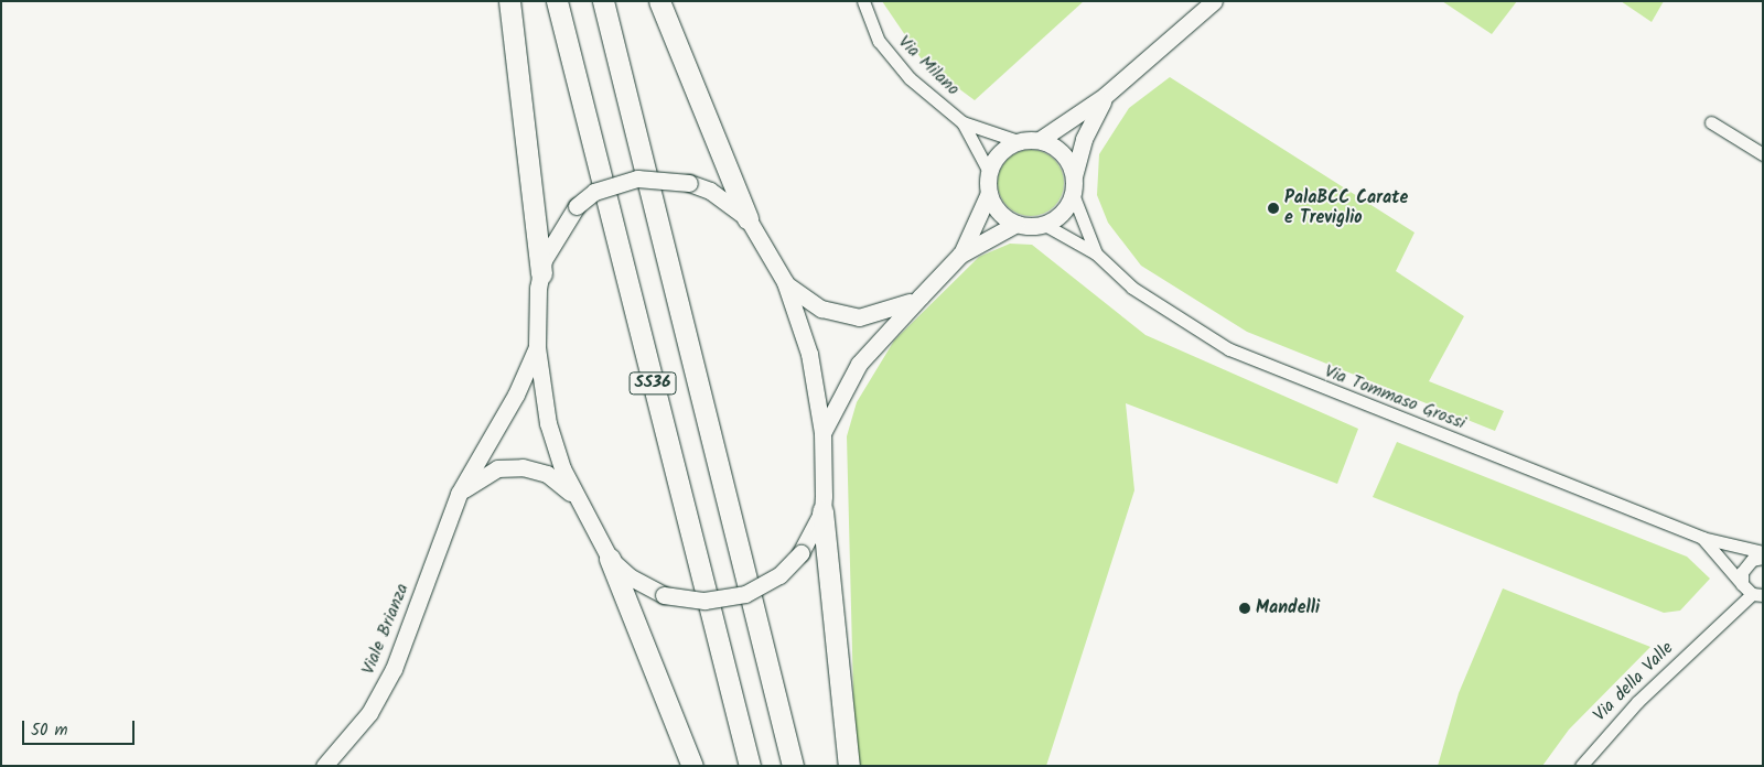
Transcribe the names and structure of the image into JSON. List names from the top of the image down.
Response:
{
  "streets": {
    "highway": ["SS36"],
    "main road": ["Viale Brianza"],
    "street": ["Via Milano", "Via Tommaso Grossi", "Via della Valle"]
  },
  "crossings": [
    ["Via Milano", "Via Tommaso Grossi"]
  ],
  "places": ["PalaBCC Carate e Treviglio", "Mandelli"],
  "scale_bar": "50 m"
}
